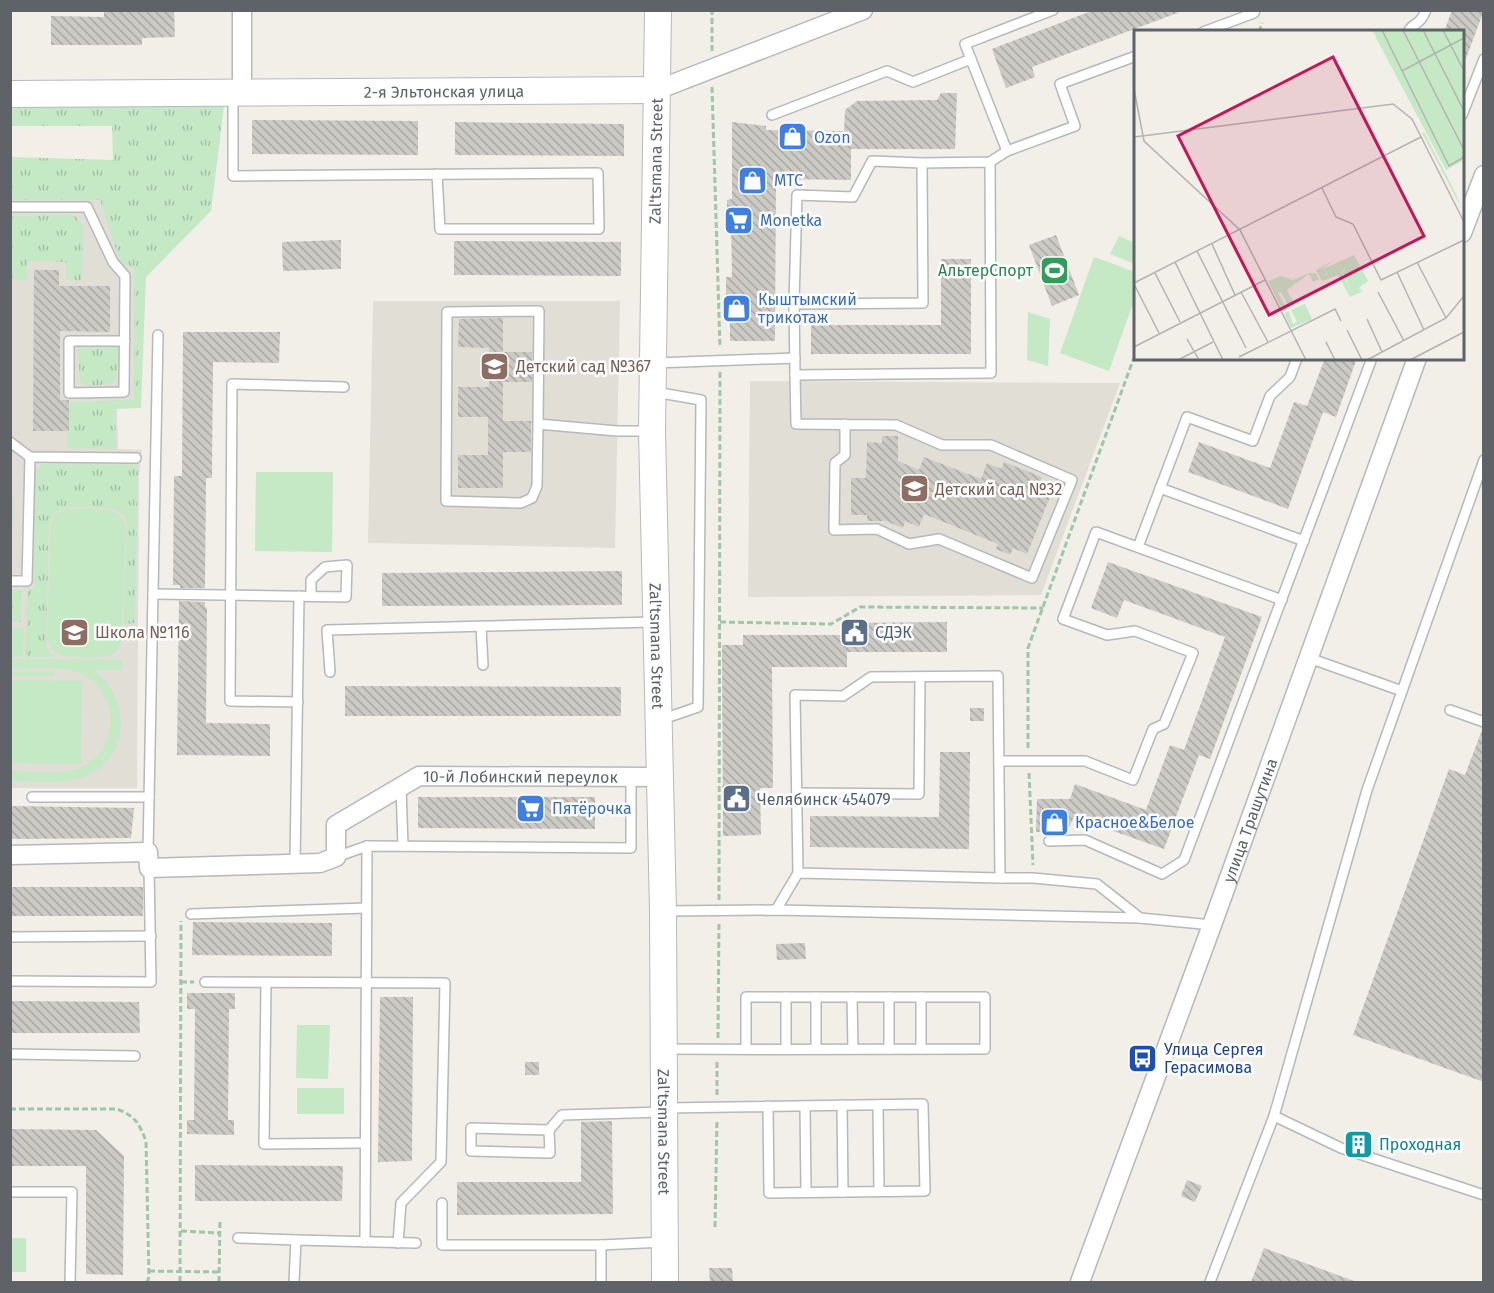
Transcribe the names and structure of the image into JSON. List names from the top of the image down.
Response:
{
  "streets": {
    "street": [
      "2-я Эльтонская улица",
      "Zal'tsmana Street",
      "10-й Лобинский переулок",
      "улица Трашутина"
    ]
  },
  "crossings": [
    ["2-я Эльтонская улица", "Zal'tsmana Street"],
    ["Zal'tsmana Street", "10-й Лобинский переулок"]
  ],
  "places": {
    "shop": [
      "Ozon",
      "МТС",
      "Кыштымский трикотаж",
      "Красное&Белое"
    ],
    "supermarket": ["Monetka", "Пятёрочка"],
    "sports": ["АльтерСпорт"],
    "school or university": ["Детский сад №367", "Детский сад №32", "Школа №116"],
    "public building": ["СДЭК", "Челябинск 454079"],
    "bus stop": ["Улица Сергея Герасимова"],
    "building": ["Проходная"]
  }
}
